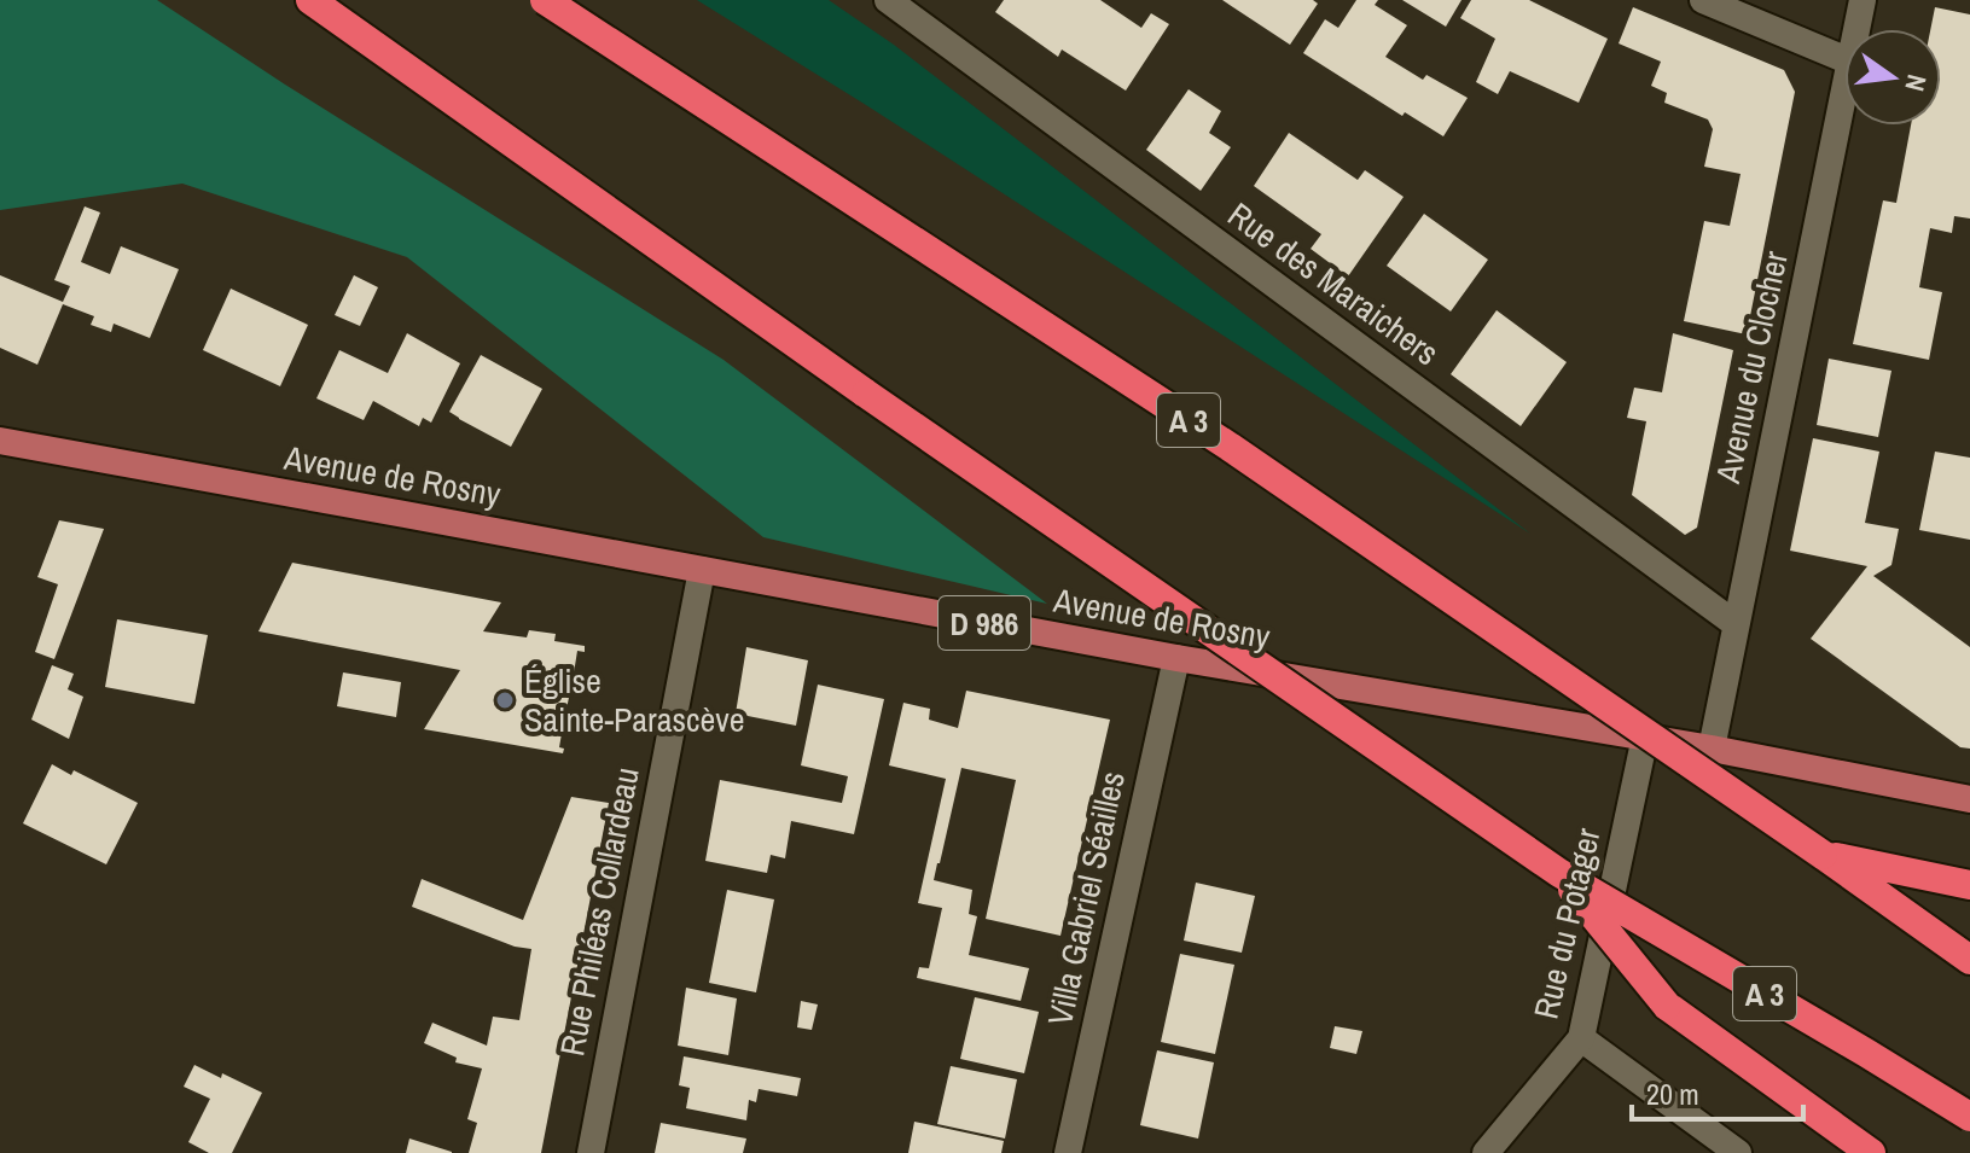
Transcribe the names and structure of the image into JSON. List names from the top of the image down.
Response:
{
  "streets": {
    "highway": ["A 3"],
    "main road": ["Avenue de Rosny", "D 986"],
    "street": [
      "Rue des Maraichers",
      "Avenue du Clocher",
      "Villa Gabriel Séailles",
      "Rue Philéas Collardeau",
      "Rue du Potager"
    ]
  },
  "crossings": [
    ["Rue des Maraichers", "Avenue du Clocher"],
    ["Avenue du Clocher", "Avenue de Rosny"],
    ["Avenue de Rosny", "Villa Gabriel Séailles"],
    ["Avenue de Rosny", "Rue Philéas Collardeau"],
    ["Avenue de Rosny", "Rue du Potager"]
  ],
  "places": ["Église Sainte-Parascève"],
  "scale_bar": "20 m",
  "north": "right"
}
